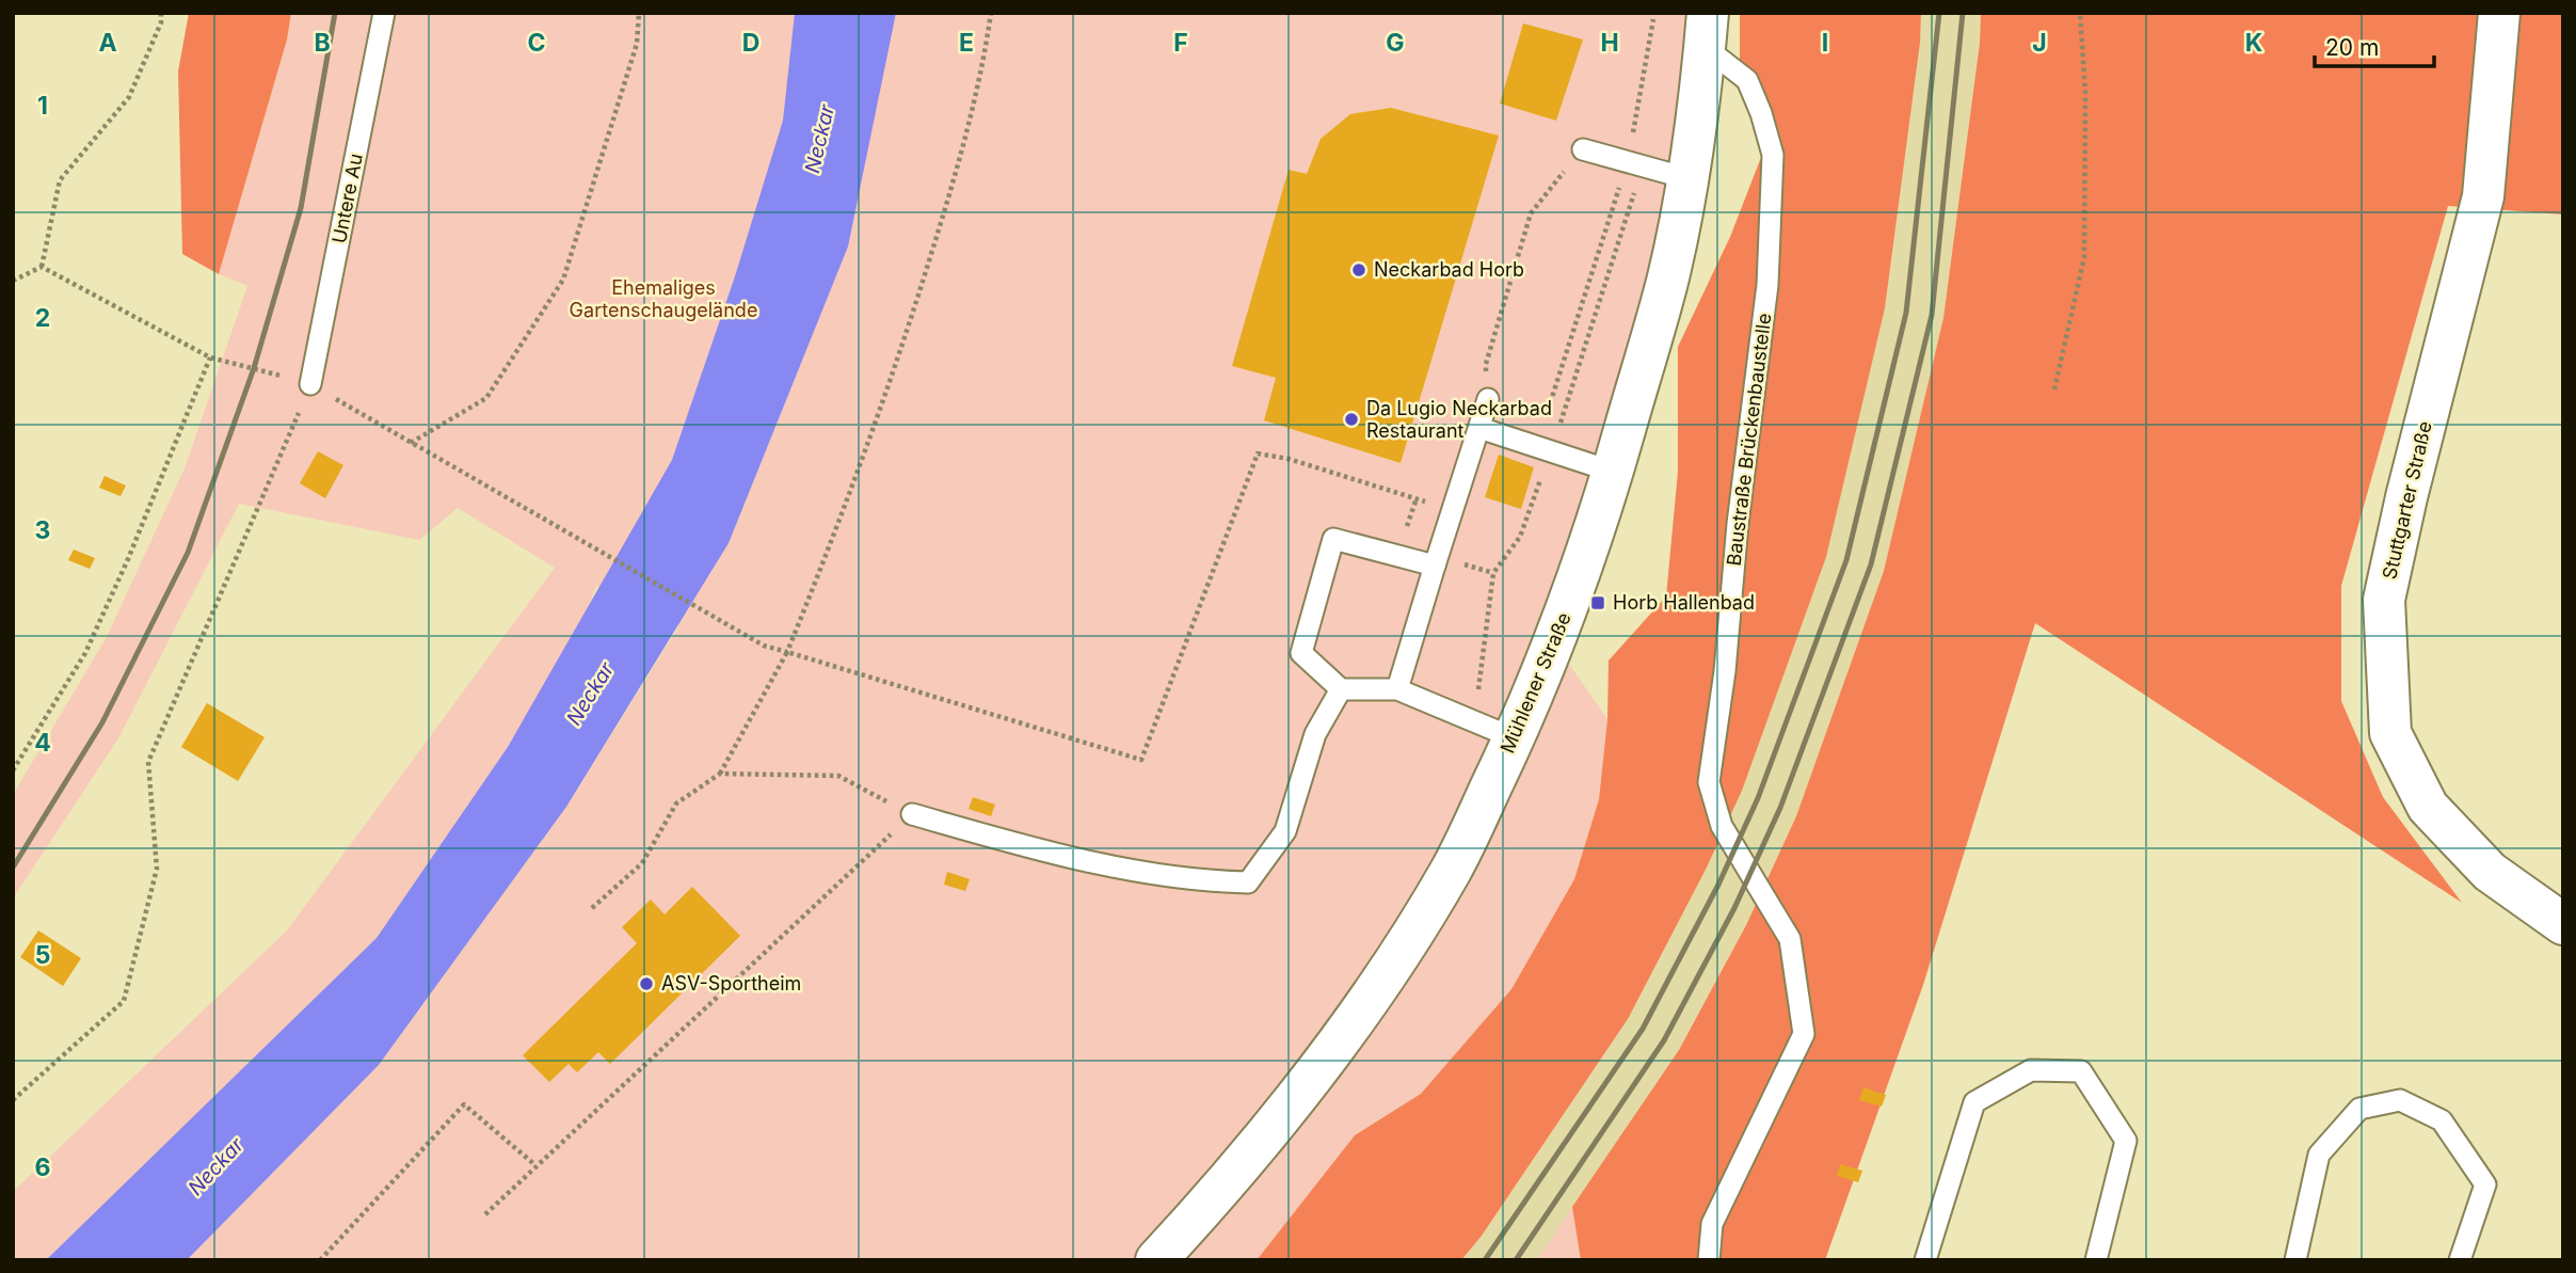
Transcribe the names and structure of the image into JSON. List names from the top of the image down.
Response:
{
  "streets": {
    "main road": ["Stuttgarter Straße", "Mühlener Straße"],
    "lane": ["Untere Au", "Baustraße Brückenbaustelle"]
  },
  "crossings": [
    ["Baustraße Brückenbaustelle", "Mühlener Straße"]
  ],
  "water": ["Neckar"],
  "parks": ["Ehemaliges Gartenschaugelände"],
  "places": {
    "other": ["Neckarbad Horb", "Da Lugio Neckarbad Restaurant", "ASV-Sportheim"],
    "transit": ["Horb Hallenbad"]
  },
  "scale_bar": "20 m",
  "grid": {
    "columns": [
      "A",
      "B",
      "C",
      "D",
      "E",
      "F",
      "G",
      "H",
      "I",
      "J",
      "K"
    ],
    "rows": [
      "1",
      "2",
      "3",
      "4",
      "5",
      "6"
    ]
  }
}
